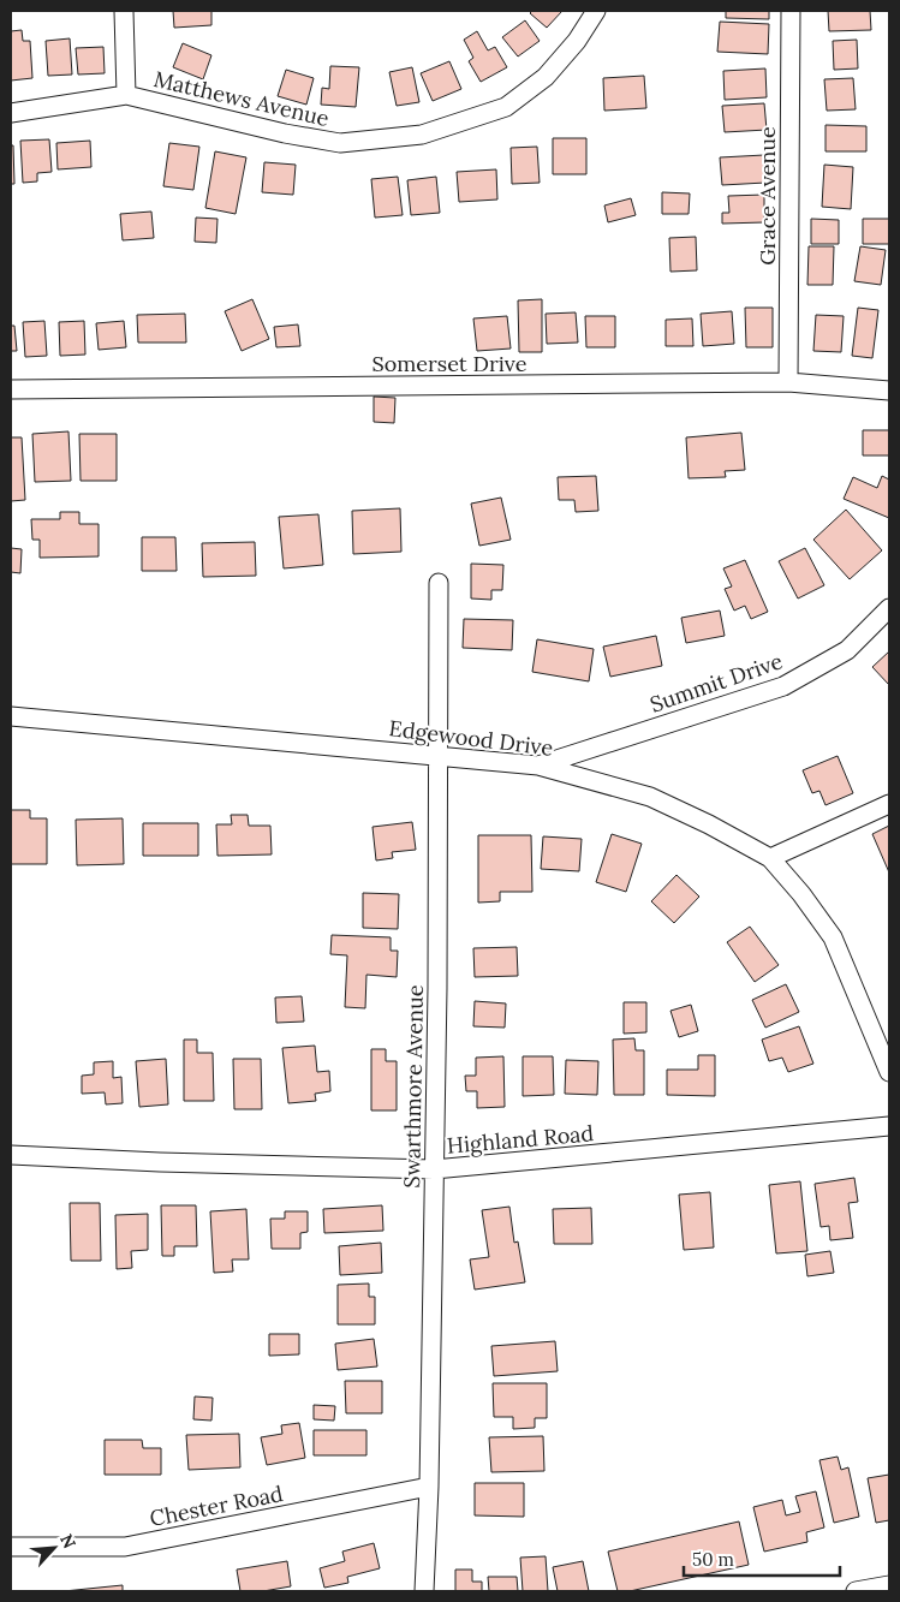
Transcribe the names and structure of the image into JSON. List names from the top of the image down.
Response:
{
  "streets": {
    "street": [
      "Matthews Avenue",
      "Grace Avenue",
      "Somerset Drive",
      "Summit Drive",
      "Edgewood Drive",
      "Swarthmore Avenue",
      "Highland Road",
      "Chester Road"
    ]
  },
  "crossings": [
    ["Grace Avenue", "Somerset Drive"],
    ["Summit Drive", "Edgewood Drive"],
    ["Edgewood Drive", "Swarthmore Avenue"],
    ["Swarthmore Avenue", "Highland Road"],
    ["Swarthmore Avenue", "Chester Road"]
  ],
  "scale_bar": "50 m",
  "north": "top right"
}
